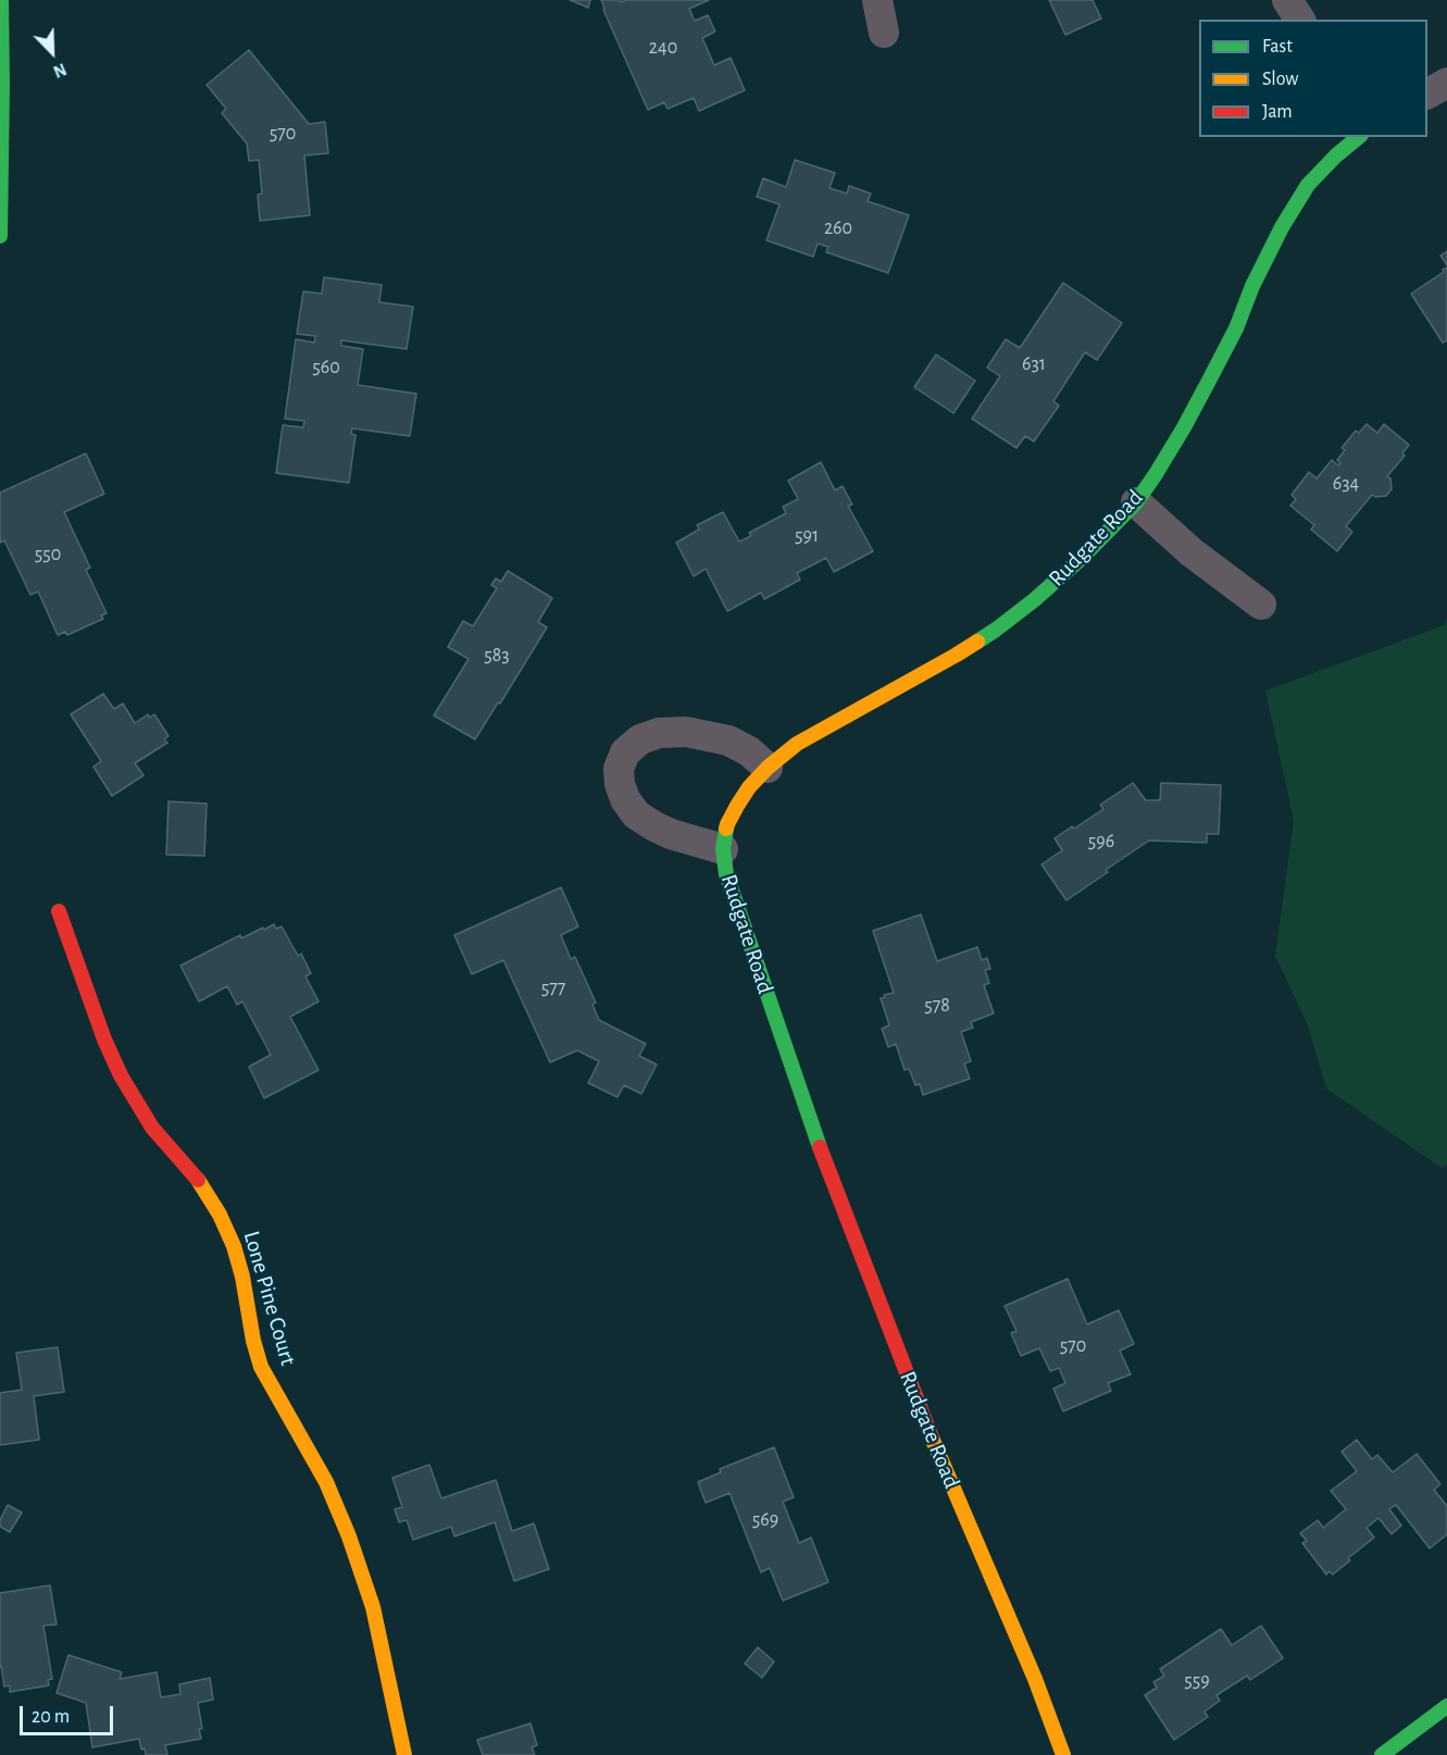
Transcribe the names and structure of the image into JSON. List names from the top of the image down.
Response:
{
  "streets": {
    "street": ["Rudgate Road", "Lone Pine Court"]
  },
  "house_numbers": [
    "240",
    "570",
    "260",
    "631",
    "560",
    "634",
    "591",
    "550",
    "583",
    "596",
    "577",
    "578",
    "570",
    "569",
    "559"
  ],
  "legend": ["Fast", "Slow", "Jam"],
  "scale_bar": "20 m",
  "north": "bottom right"
}
